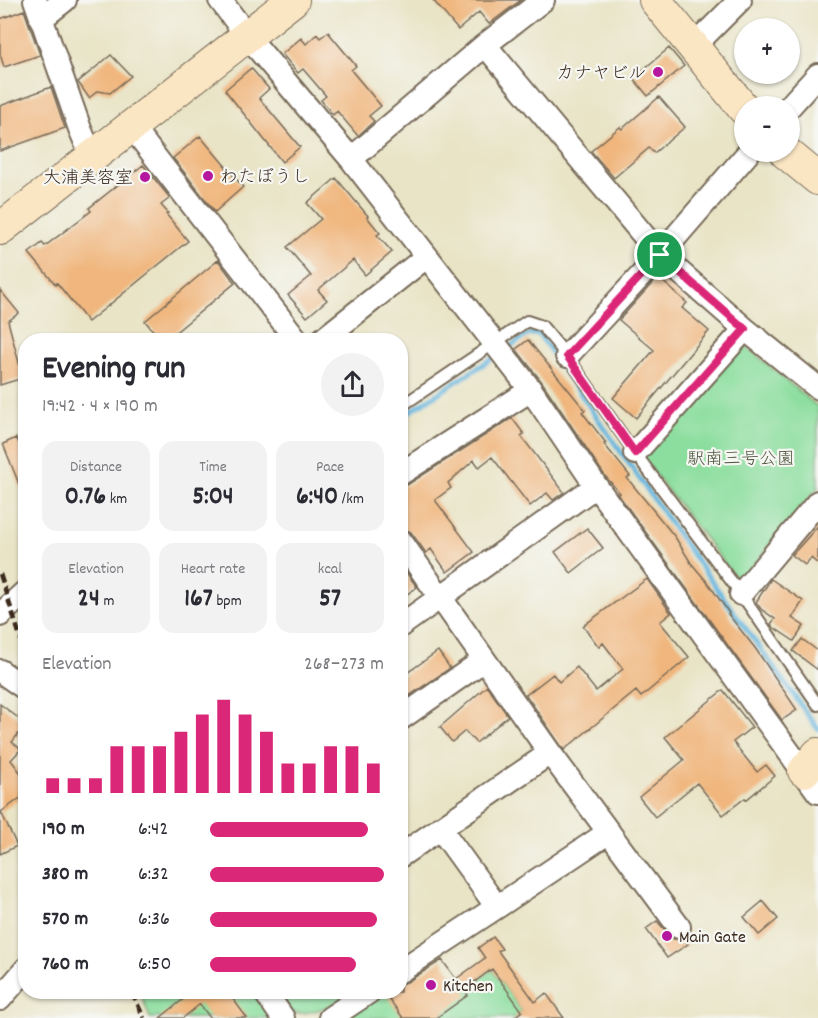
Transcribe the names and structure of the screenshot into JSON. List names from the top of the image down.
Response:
{
  "parks": ["駅南三号公園"],
  "places": [
    "カナヤビル",
    "わたぼうし",
    "大浦美容室",
    "Main Gate",
    "Kitchen"
  ],
  "page": {
    "map_buttons": ["+", "−"],
    "heading": ["Evening run", "19:42 · 4 × 190 m"],
    "stats": [
      ["Distance", "0.76 km"],
      ["Time", "5:04"],
      ["Pace", "6:40 /km"],
      ["Elevation", "24 m"],
      ["Heart rate", "167 bpm"],
      ["kcal", "57"]
    ],
    "chart": ["Elevation", "268–273 m"],
    "list": [
      {
        "name": "190 m",
        "note": "6:42"
      },
      {
        "name": "380 m",
        "note": "6:32"
      },
      {
        "name": "570 m",
        "note": "6:36"
      },
      {
        "name": "760 m",
        "note": "6:50"
      }
    ]
  }
}
